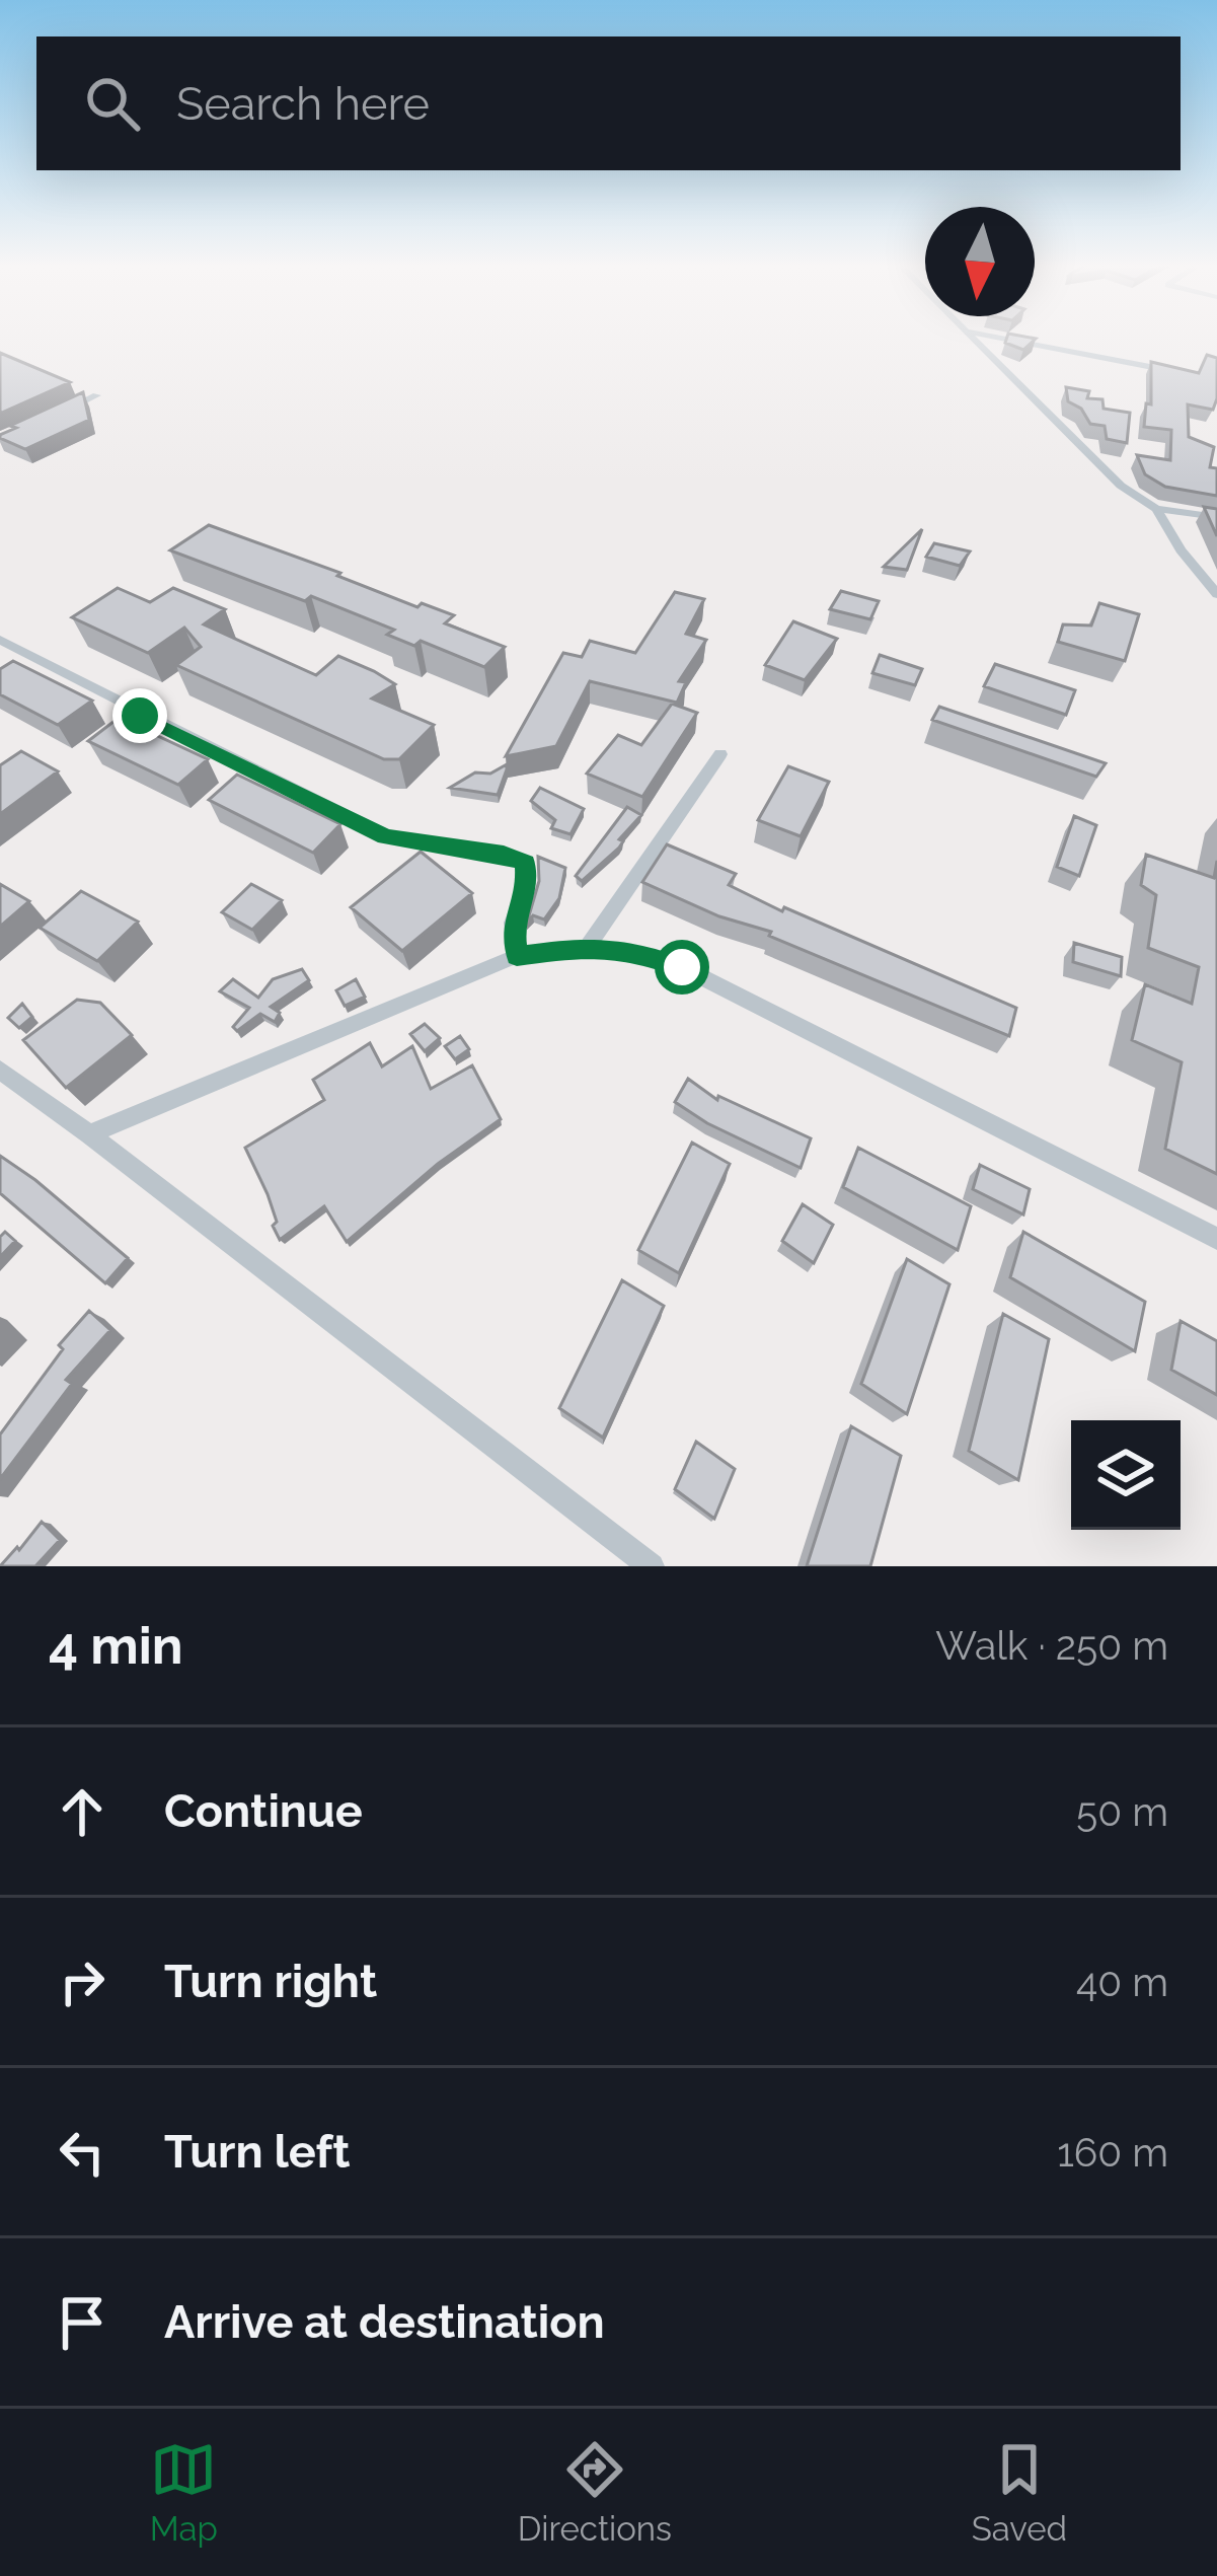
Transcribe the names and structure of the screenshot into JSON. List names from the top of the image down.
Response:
{
  "north": "bottom",
  "page": {
    "search": "Search here",
    "heading": ["4 min", "Walk · 250 m"],
    "list": [
      ["Continue", "50 m"],
      ["Turn right", "40 m"],
      ["Turn left", "160 m"],
      "Arrive at destination"
    ],
    "nav": ["Map", "Directions", "Saved"]
  }
}
